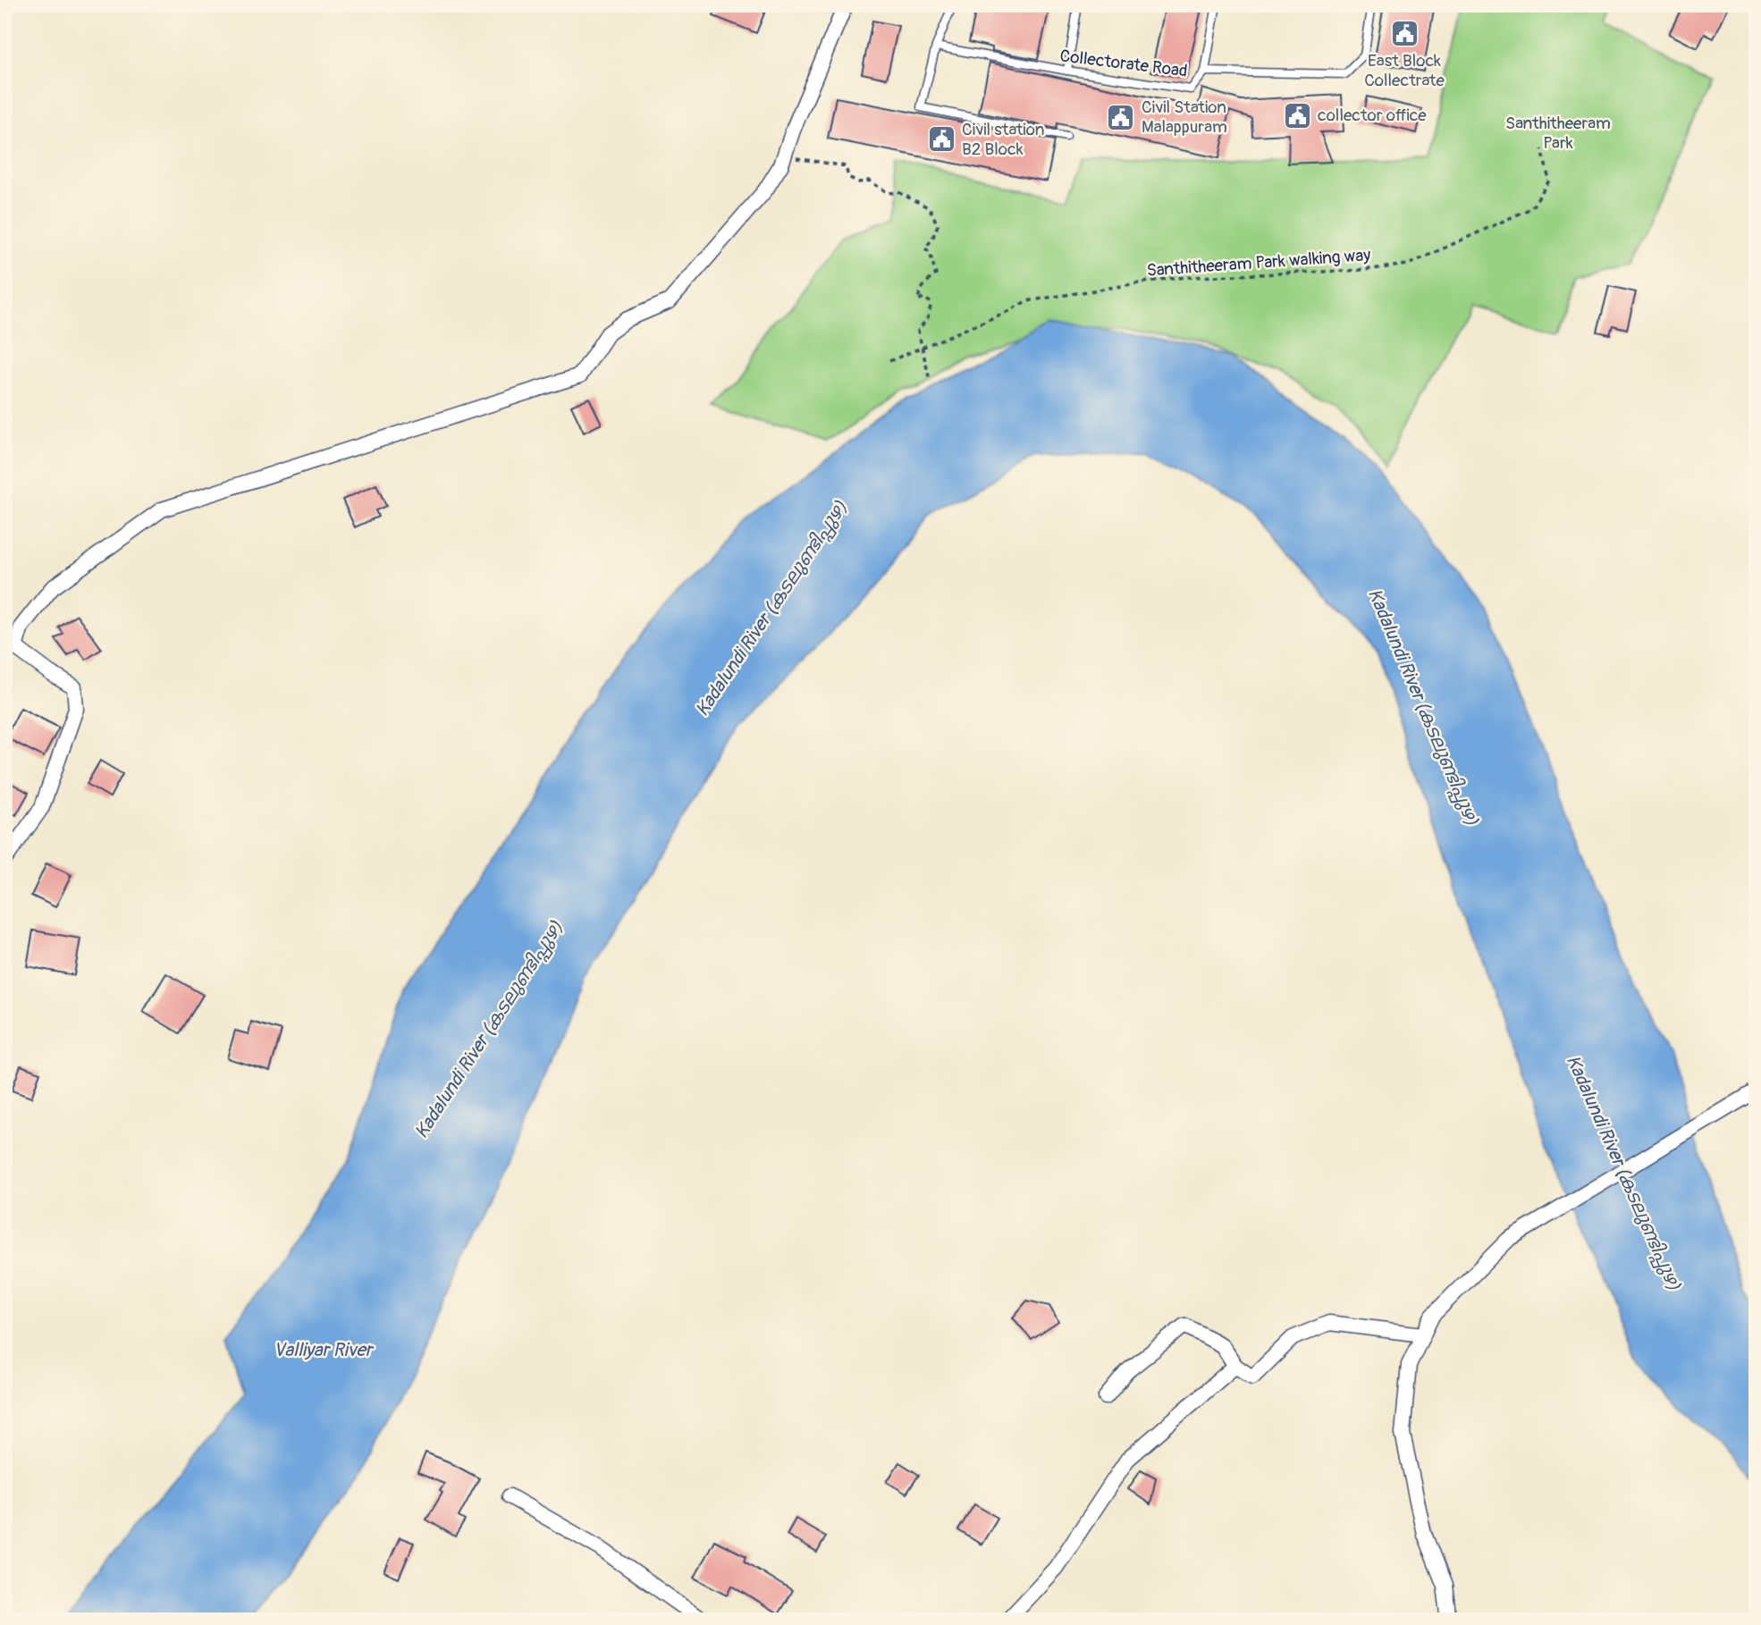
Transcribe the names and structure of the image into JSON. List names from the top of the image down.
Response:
{
  "streets": {
    "lane": ["Collectorate Road"],
    "path": ["Santhitheeram Park walking way"]
  },
  "water": ["Kadalundi River (കടലുണ്ടിപ്പുഴ)", "Valliyar River"],
  "parks": ["Santhitheeram Park"],
  "places": {
    "public building": [
      "East Block Collectrate",
      "collector office",
      "Civil Station Malappuram",
      "Civil station B2 Block"
    ]
  }
}
